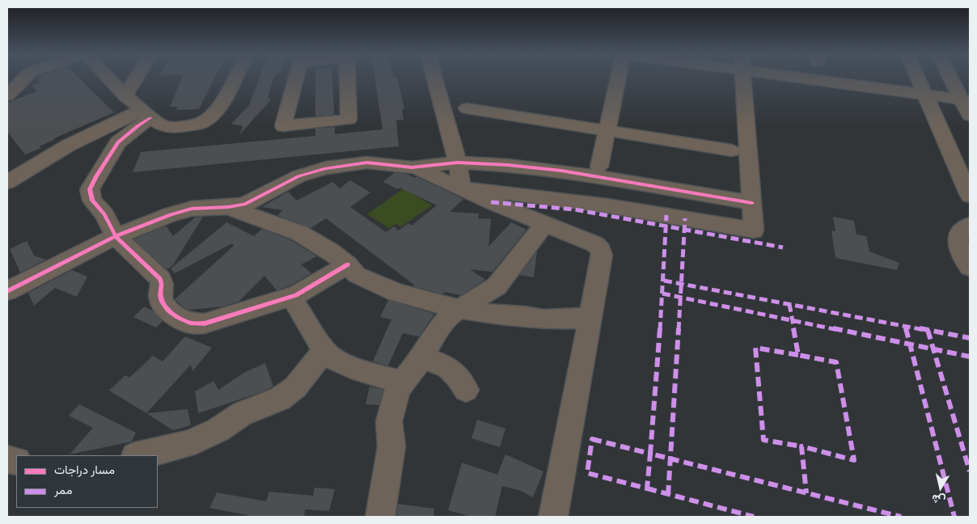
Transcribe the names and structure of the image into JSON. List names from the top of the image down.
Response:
{
  "legend": ["مسار دراجات", "ممر"],
  "north": "bottom"
}
